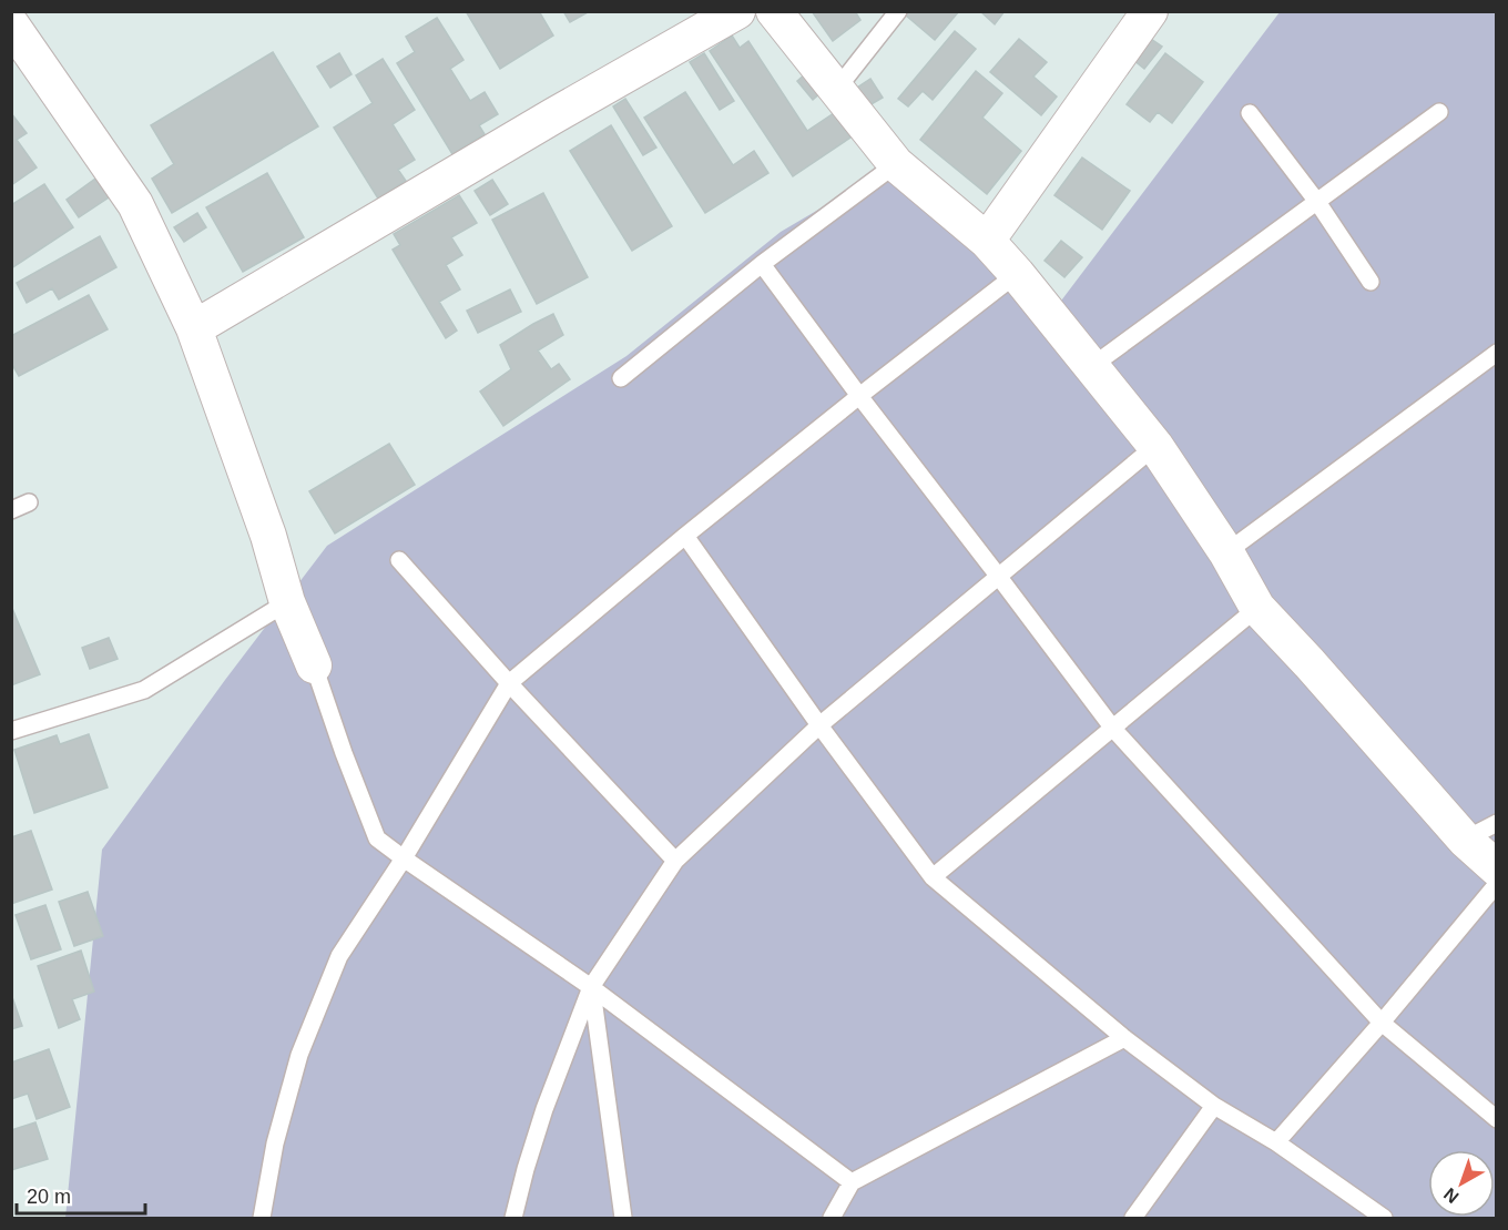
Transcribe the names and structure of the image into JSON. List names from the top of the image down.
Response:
{
  "scale_bar": "20 m",
  "north": "bottom left"
}
